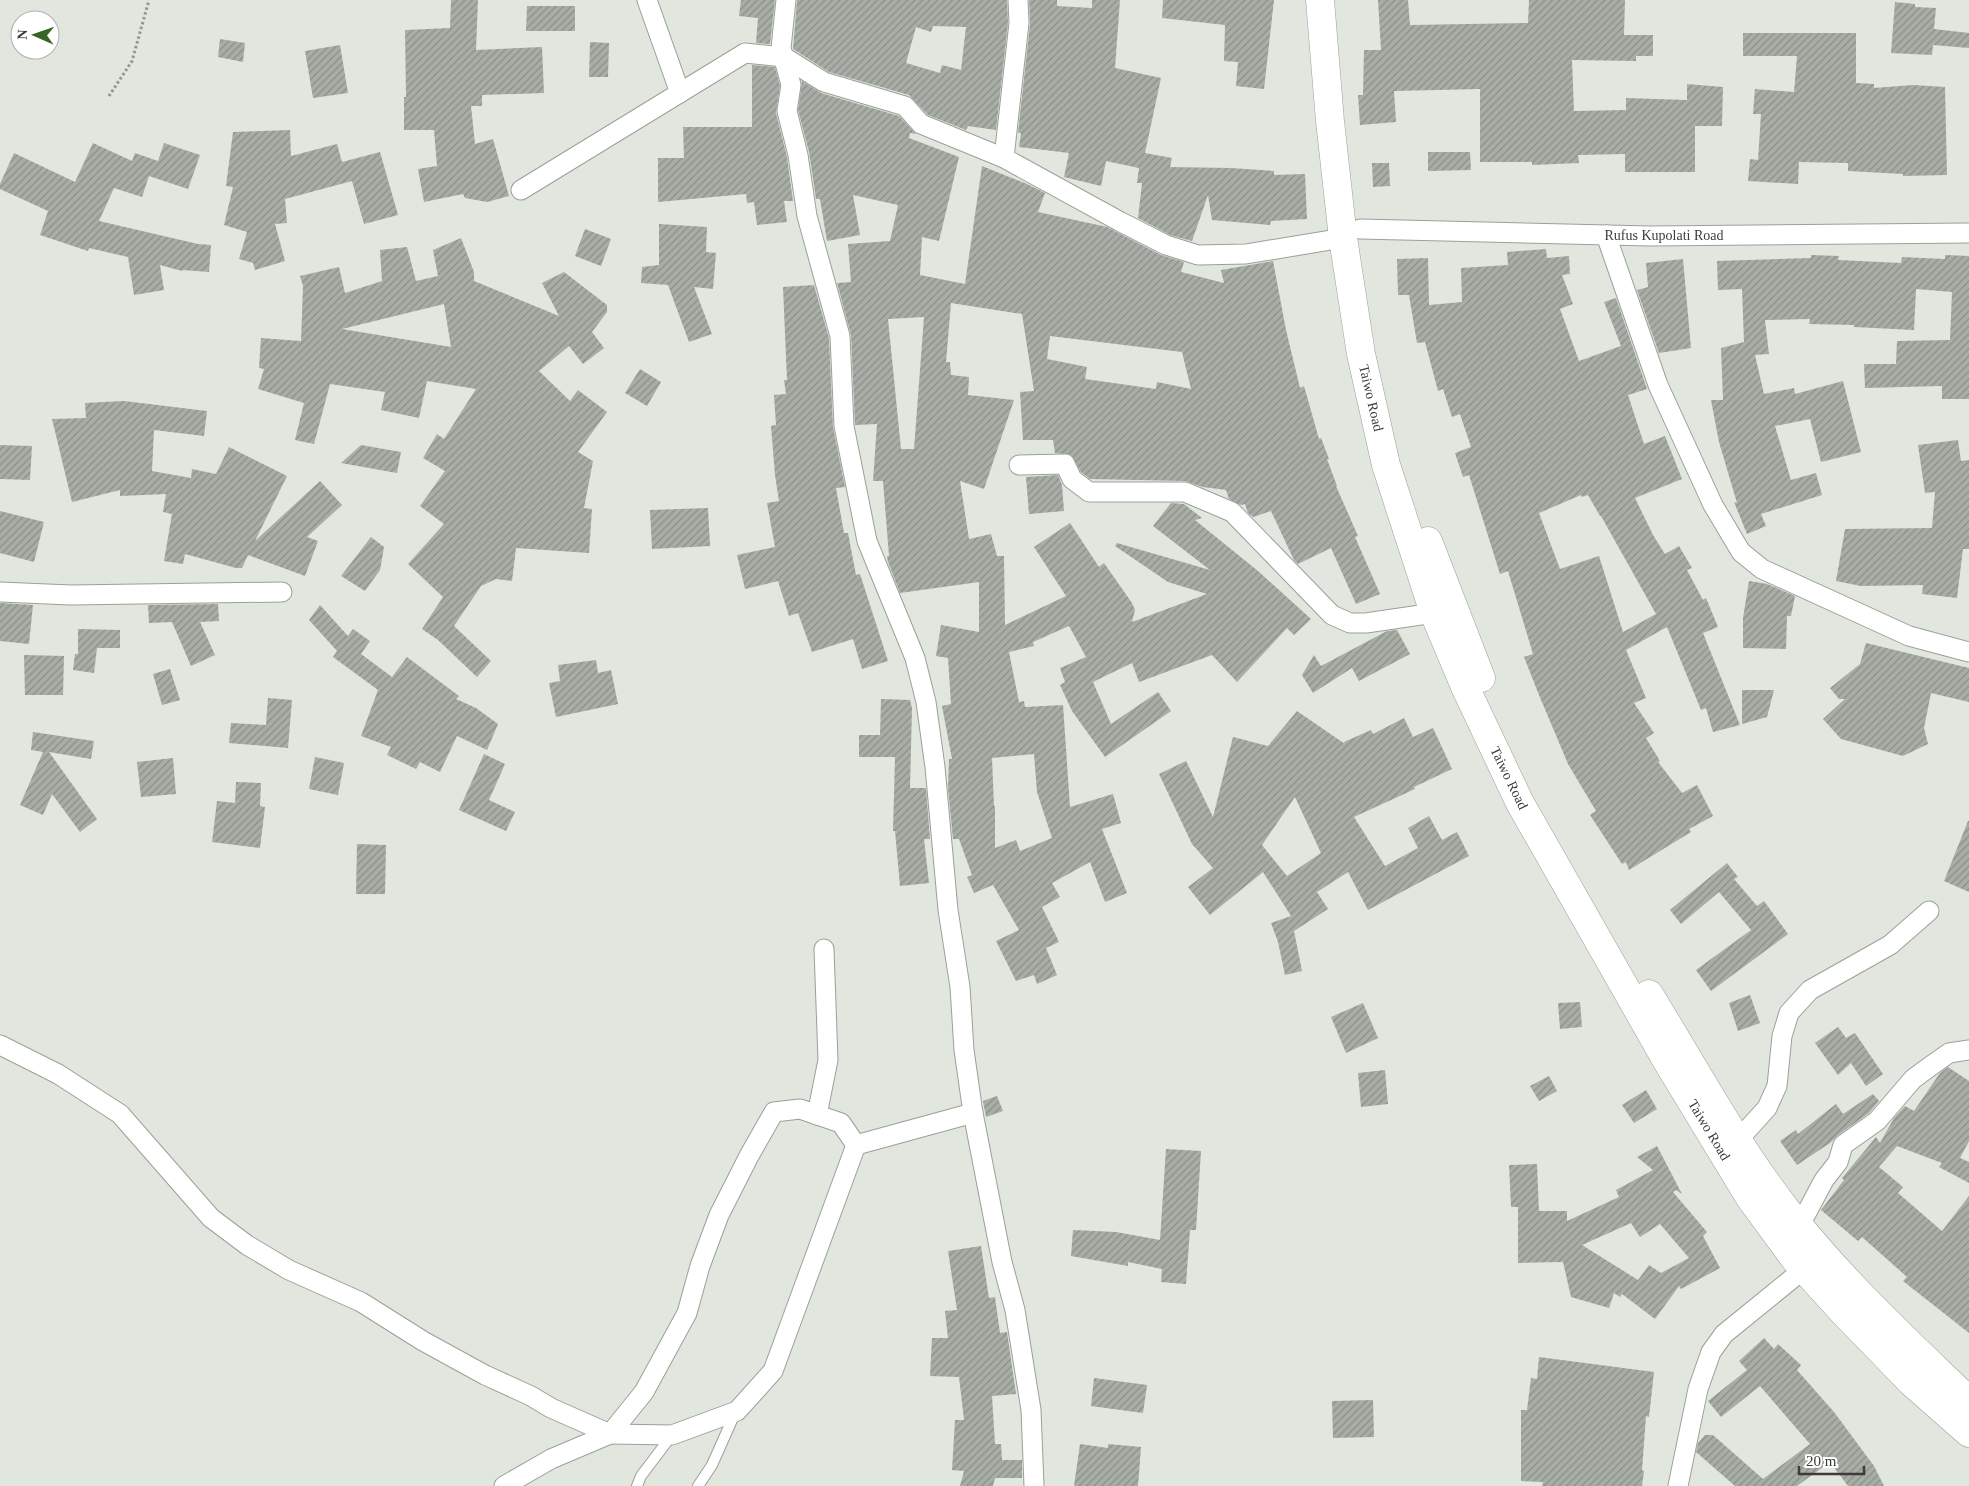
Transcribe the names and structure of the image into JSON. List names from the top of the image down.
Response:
{
  "streets": {
    "main road": ["Taiwo Road"],
    "street": ["Rufus Kupolati Road"]
  },
  "crossings": [
    ["Rufus Kupolati Road", "Taiwo Road"]
  ],
  "scale_bar": "20 m",
  "north": "left"
}
